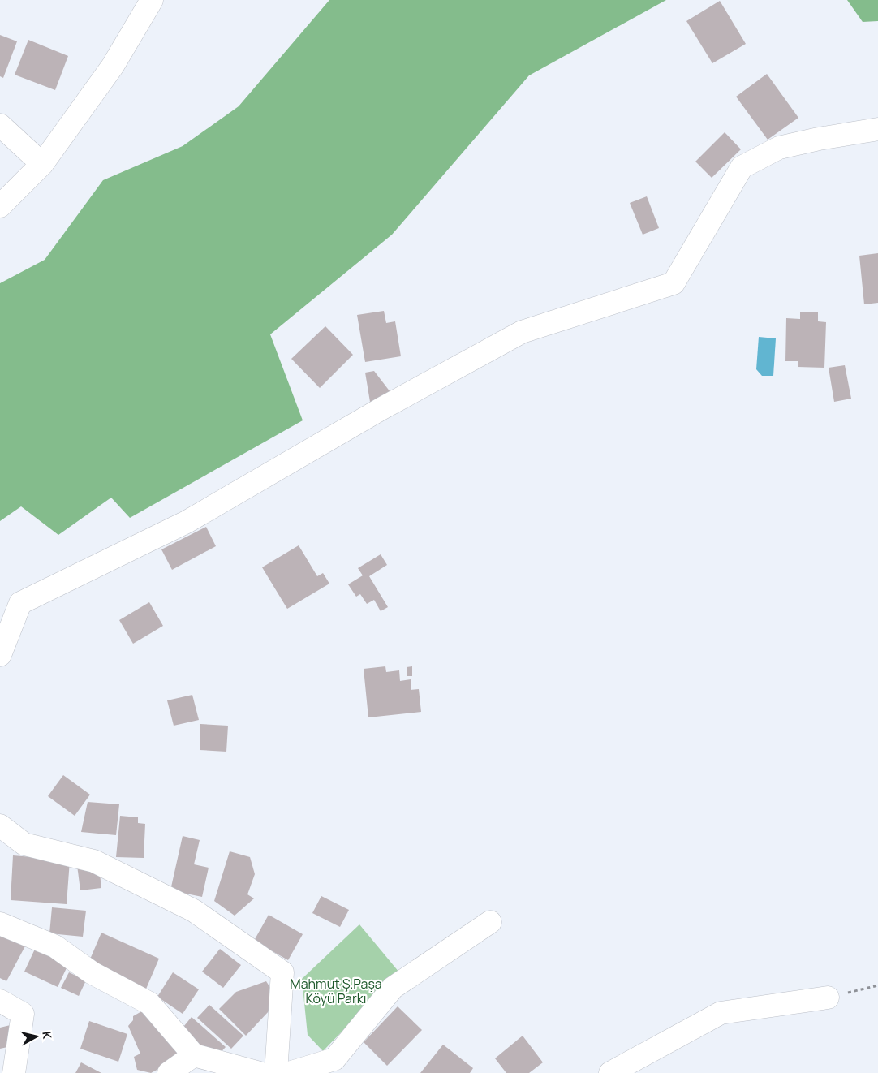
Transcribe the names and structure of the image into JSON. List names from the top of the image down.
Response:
{
  "parks": ["Mahmut Ş.Paşa Köyü Parkı"],
  "north": "right"
}
